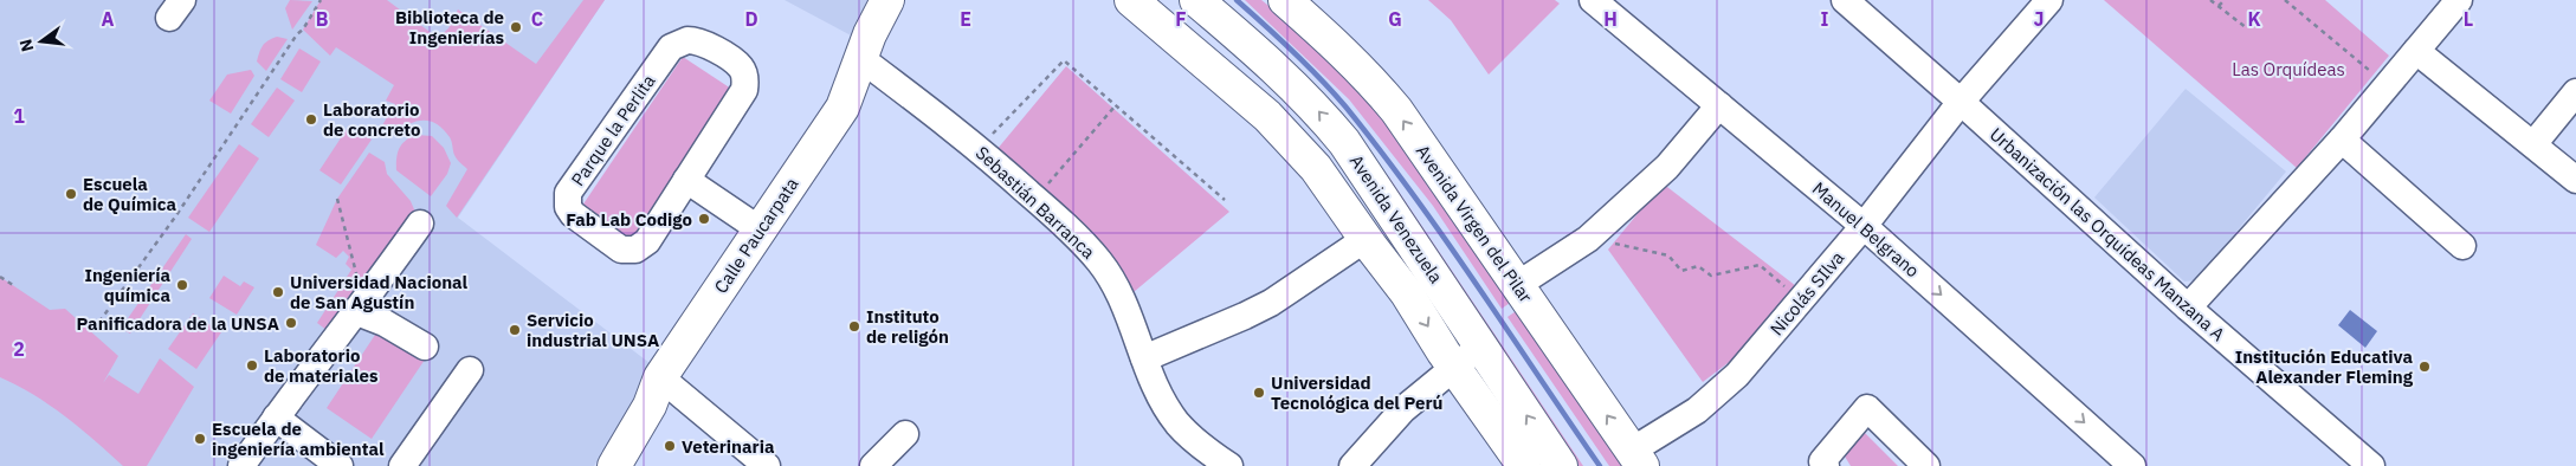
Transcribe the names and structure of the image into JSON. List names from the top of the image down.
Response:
{
  "streets": {
    "main road": ["Avenida Venezuela", "Avenida Virgen del Pilar", "Calle Paucarpata"],
    "street": [
      "Parque la Perlita",
      "Sebastián Barranca",
      "Manuel Belgrano",
      "Urbanización las Orquídeas Manzana A",
      "Nicolás SIlva"
    ]
  },
  "crossings": [
    ["Sebastián Barranca", "Calle Paucarpata"],
    ["Avenida Virgen del Pilar", "Nicolás SIlva"],
    ["Manuel Belgrano", "Nicolás SIlva"],
    ["Urbanización las Orquídeas Manzana A", "Nicolás SIlva"]
  ],
  "one_way": ["Avenida Virgen del Pilar", "Manuel Belgrano"],
  "parks": ["Las Orquídeas"],
  "places": [
    "Biblioteca de Ingenierías",
    "Laboratorio de concreto",
    "Escuela de Química",
    "Fab Lab Codigo",
    "Ingeniería química",
    "Universidad Nacional de San Agustín",
    "Panificadora de la UNSA",
    "Instituto de religón",
    "Servicio industrial UNSA",
    "Laboratorio de materiales",
    "Institución Educativa Alexander Fleming",
    "Universidad Tecnológica del Perú",
    "Escuela de ingeniería ambiental",
    "Veterinaria"
  ],
  "north": "left",
  "grid": {
    "columns": [
      "A",
      "B",
      "C",
      "D",
      "E",
      "F",
      "G",
      "H",
      "I",
      "J",
      "K",
      "L"
    ],
    "rows": ["1", "2"]
  }
}
